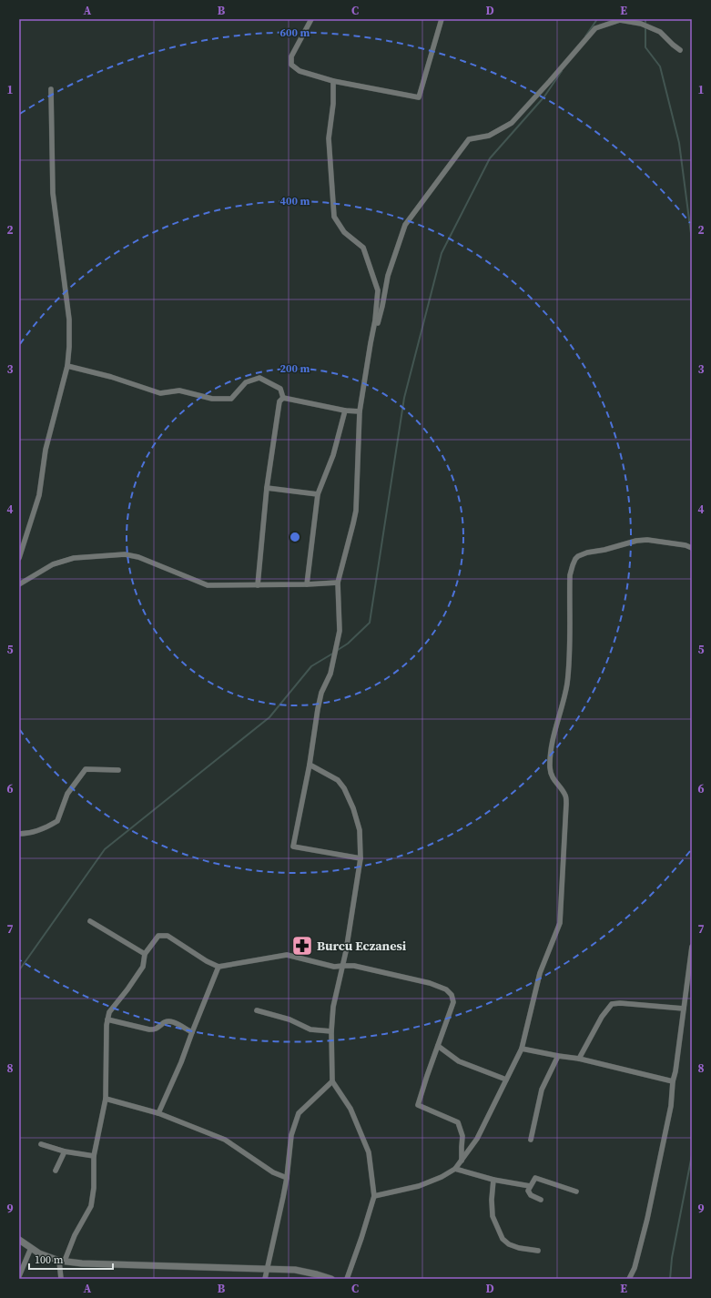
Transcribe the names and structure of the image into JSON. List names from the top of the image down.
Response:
{
  "places": {
    "pharmacy": ["Burcu Eczanesi"]
  },
  "scale_bar": "100 m",
  "grid": {
    "columns": [
      "A",
      "B",
      "C",
      "D",
      "E"
    ],
    "rows": [
      "1",
      "2",
      "3",
      "4",
      "5",
      "6",
      "7",
      "8",
      "9"
    ]
  },
  "rings": ["600 m", "400 m", "200 m"]
}
